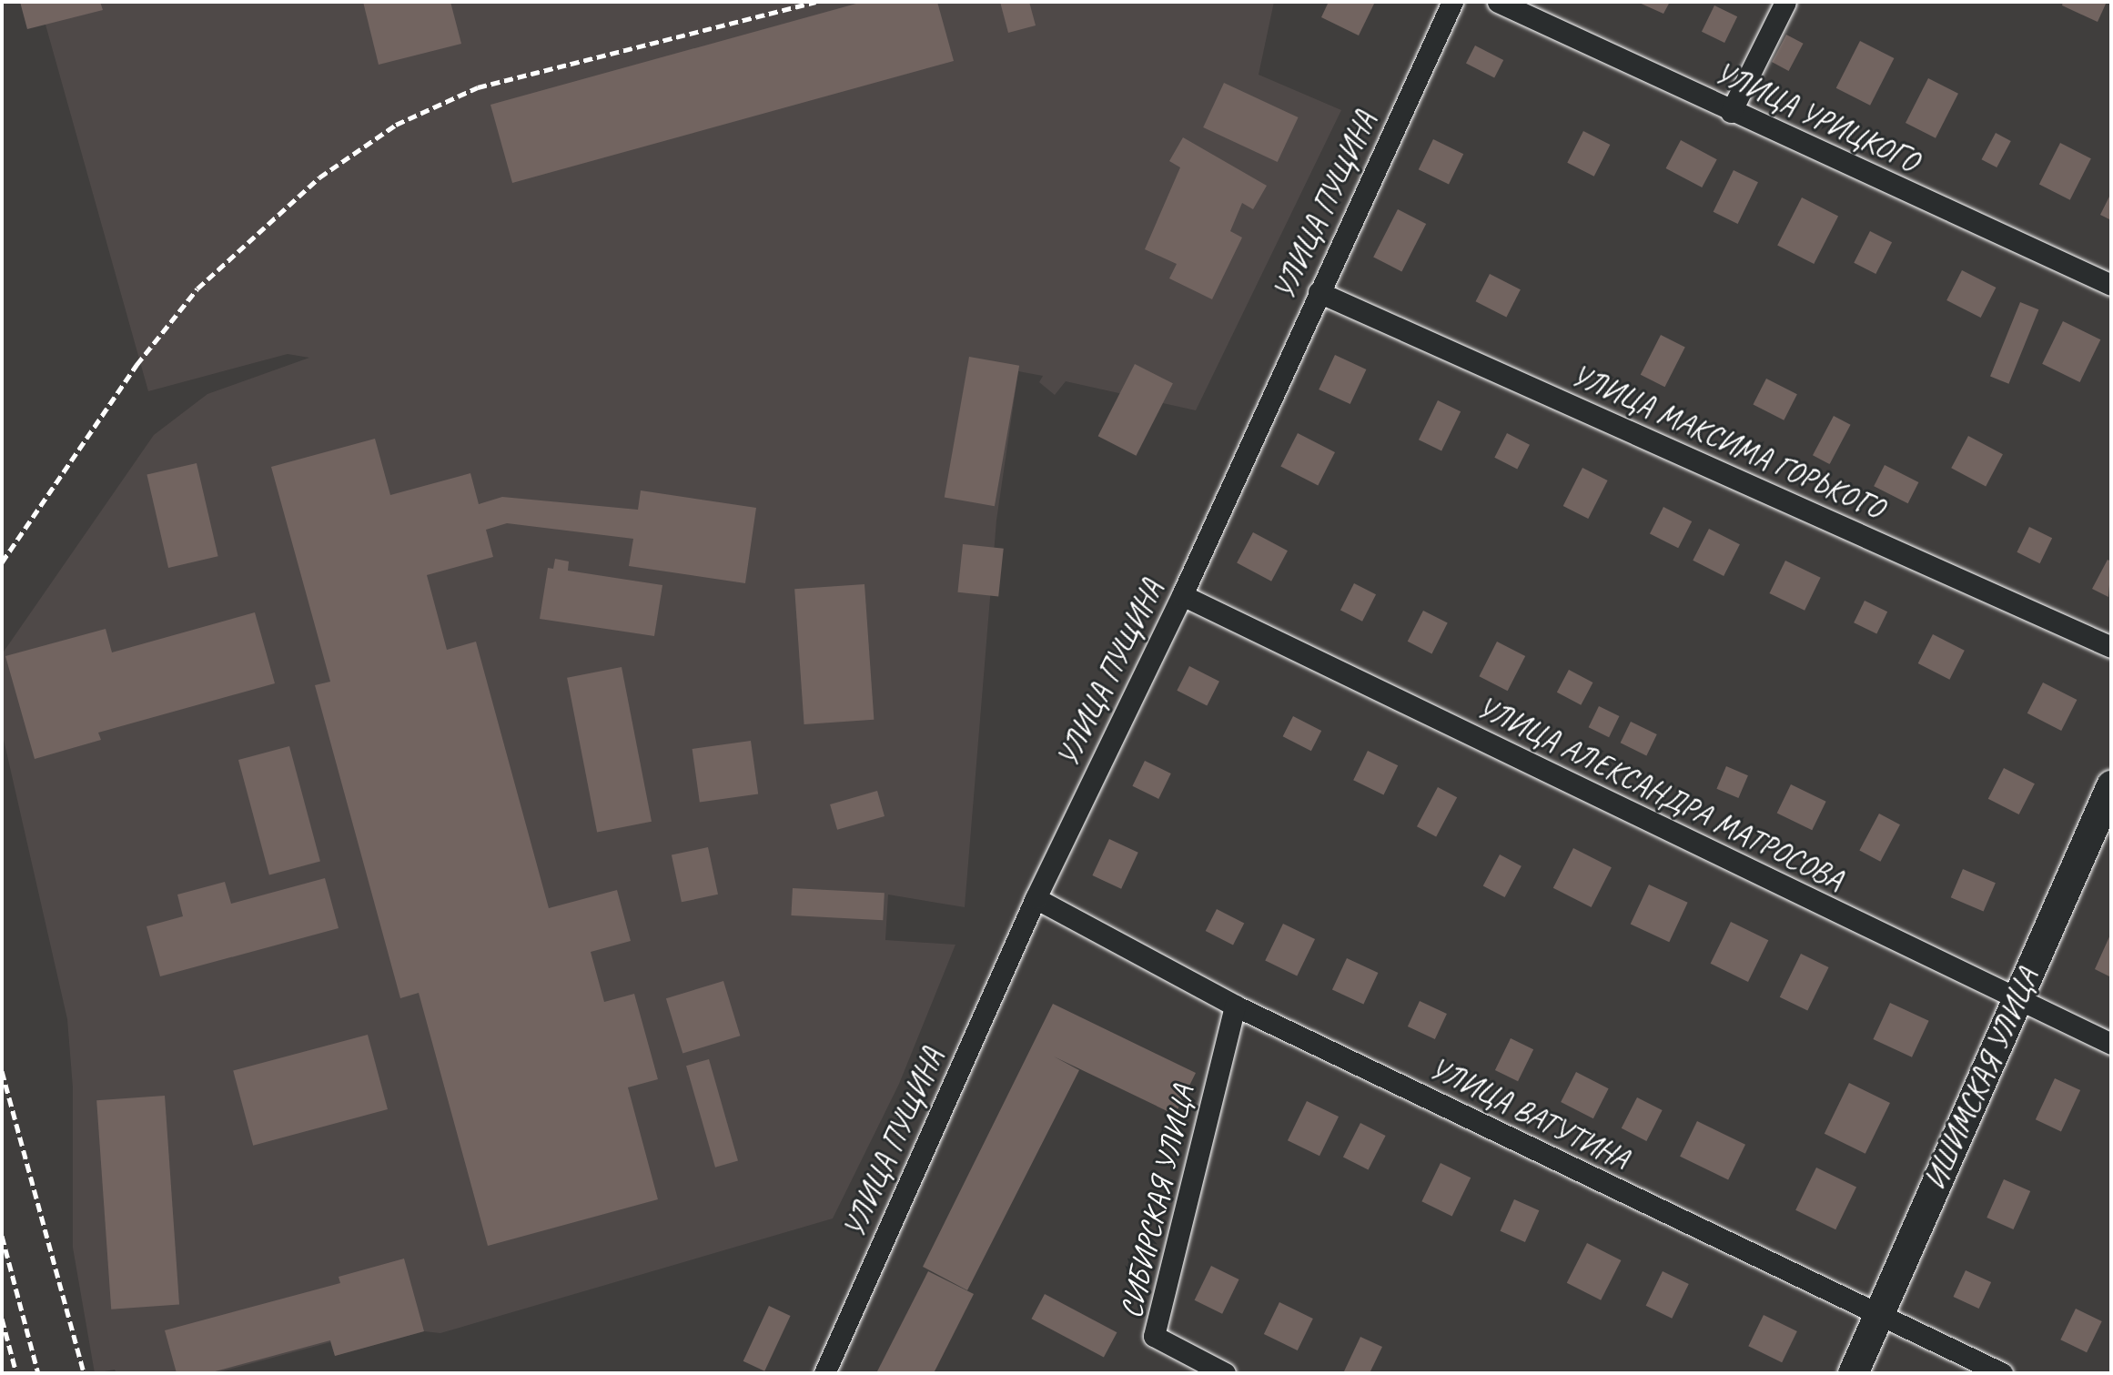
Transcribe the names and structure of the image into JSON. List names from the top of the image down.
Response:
{
  "streets": {
    "main road": ["ИШИМСКАЯ УЛИЦА"],
    "street": [
      "УЛИЦА УРИЦКОГО",
      "УЛИЦА ПУЩИНА",
      "УЛИЦА МАКСИМА ГОРЬКОГО",
      "УЛИЦА АЛЕКСАНДРА МАТРОСОВА",
      "УЛИЦА ВАТУТИНА",
      "СИБИРСКАЯ УЛИЦА"
    ]
  },
  "crossings": [
    ["УЛИЦА ПУЩИНА", "УЛИЦА МАКСИМА ГОРЬКОГО"],
    ["УЛИЦА ПУЩИНА", "УЛИЦА АЛЕКСАНДРА МАТРОСОВА"],
    ["УЛИЦА ПУЩИНА", "УЛИЦА ВАТУТИНА"],
    ["УЛИЦА АЛЕКСАНДРА МАТРОСОВА", "ИШИМСКАЯ УЛИЦА"],
    ["ИШИМСКАЯ УЛИЦА", "УЛИЦА ВАТУТИНА"],
    ["УЛИЦА ВАТУТИНА", "СИБИРСКАЯ УЛИЦА"]
  ]
}
